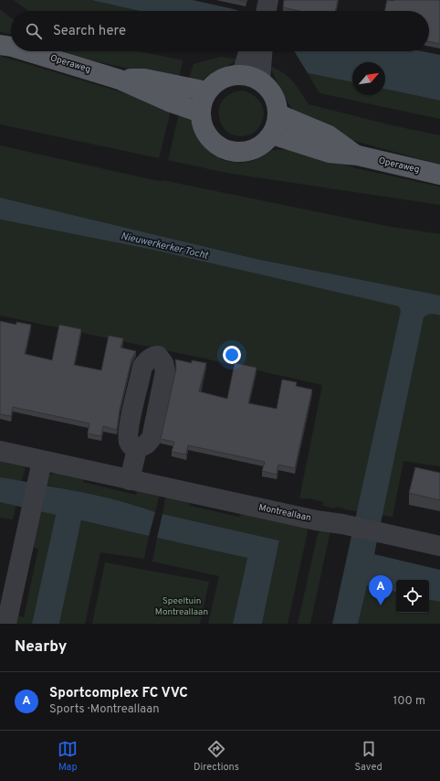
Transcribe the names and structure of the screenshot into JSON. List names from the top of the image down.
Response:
{
  "streets": {
    "main road": ["Operaweg"],
    "street": ["Montreallaan"]
  },
  "water": ["Nieuwerkerker Tocht"],
  "parks": ["Speeltuin Montreallaan"],
  "north": "top right",
  "page": {
    "search": "Search here",
    "pins": "A",
    "heading": "Nearby",
    "list": [
      {
        "mark": "A",
        "name": "Sportcomplex FC VVC",
        "note": "Sports · Montreallaan",
        "value": "100 m"
      }
    ],
    "nav": ["Map", "Directions", "Saved"]
  }
}
